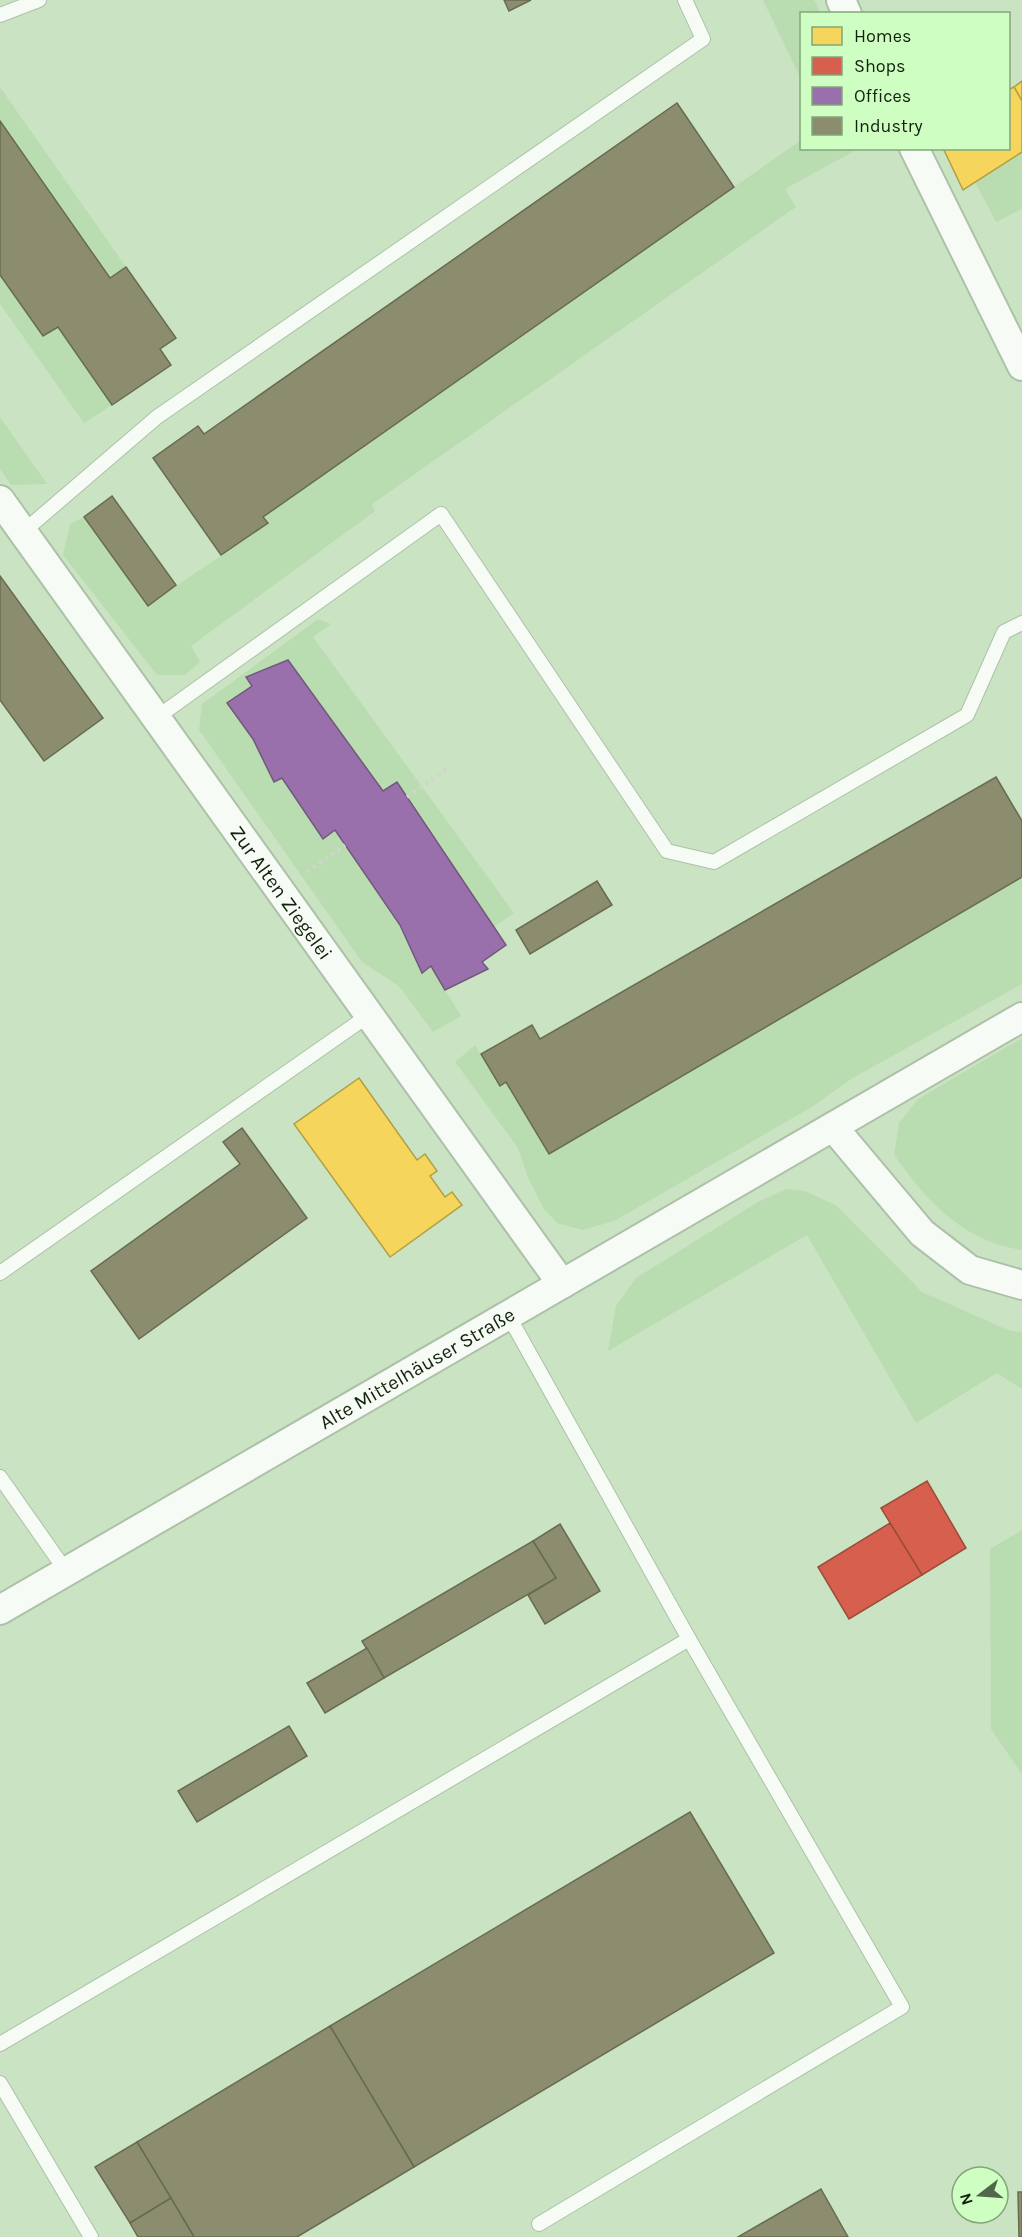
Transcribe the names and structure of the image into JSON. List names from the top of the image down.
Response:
{
  "streets": {
    "street": ["Zur Alten Ziegelei", "Alte Mittelhäuser Straße"]
  },
  "crossings": [
    ["Zur Alten Ziegelei", "Alte Mittelhäuser Straße"]
  ],
  "legend": [
    "Homes",
    "Shops",
    "Offices",
    "Industry"
  ],
  "north": "left"
}
